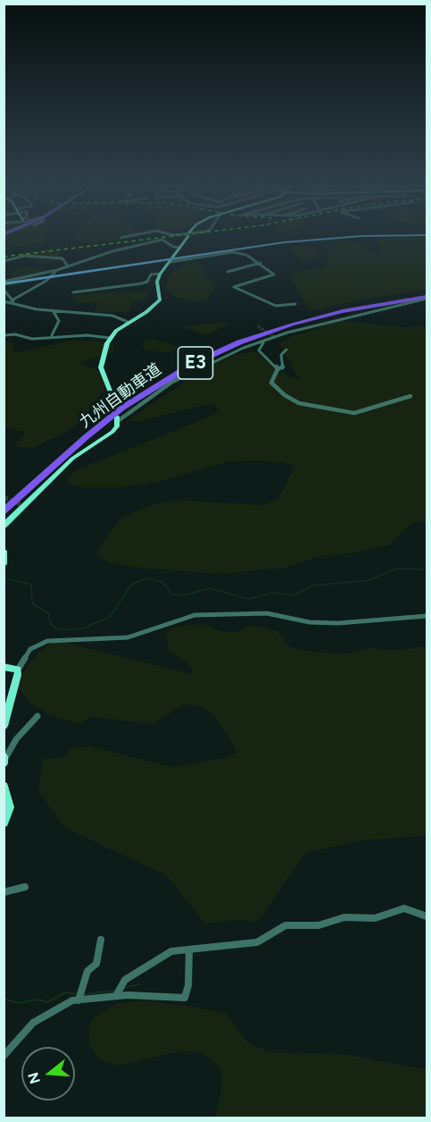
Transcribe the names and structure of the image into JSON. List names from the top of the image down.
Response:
{
  "streets": {
    "highway": ["E3", "九州自動車道"]
  },
  "north": "left"
}
